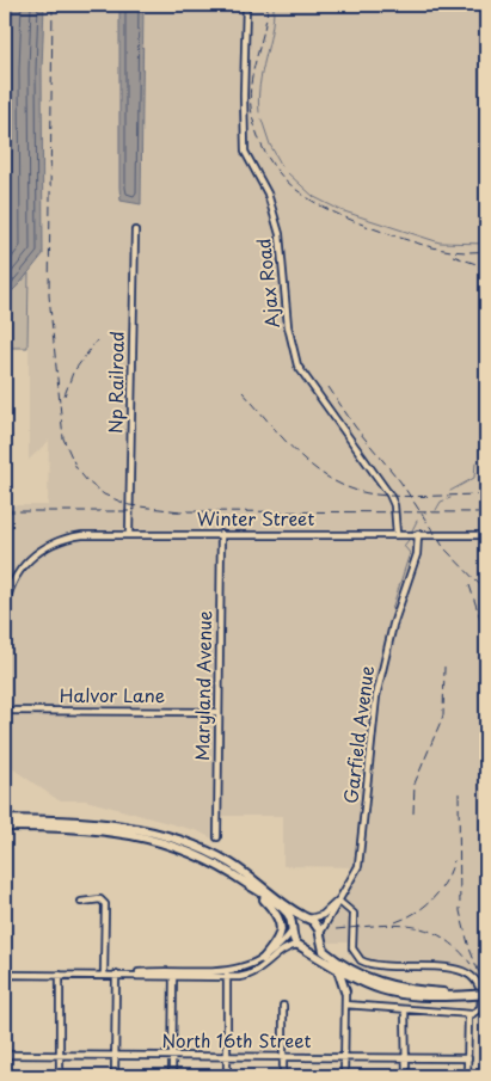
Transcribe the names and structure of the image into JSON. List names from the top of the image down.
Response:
{
  "streets": {
    "street": [
      "Ajax Road",
      "Np Railroad",
      "Winter Street",
      "Maryland Avenue",
      "Halvor Lane",
      "Garfield Avenue",
      "North 16th Street"
    ]
  },
  "crossings": [
    ["Ajax Road", "Winter Street"],
    ["Np Railroad", "Winter Street"],
    ["Winter Street", "Maryland Avenue"],
    ["Winter Street", "Garfield Avenue"],
    ["Maryland Avenue", "Halvor Lane"]
  ]
}
